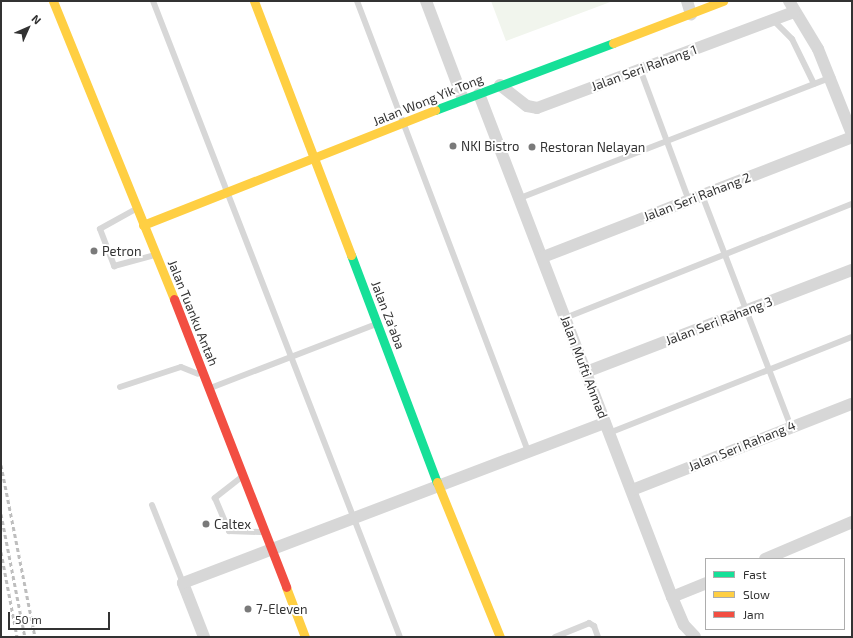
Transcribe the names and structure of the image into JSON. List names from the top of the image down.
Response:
{
  "streets": {
    "main road": ["Jalan Wong Yik Tong", "Jalan Tuanku Antah", "Jalan Za'aba"],
    "street": [
      "Jalan Seri Rahang 1",
      "Jalan Seri Rahang 2",
      "Jalan Seri Rahang 3",
      "Jalan Mufti Ahmad",
      "Jalan Seri Rahang 4"
    ]
  },
  "crossings": [
    ["Jalan Seri Rahang 1", "Jalan Wong Yik Tong"],
    ["Jalan Wong Yik Tong", "Jalan Tuanku Antah"],
    ["Jalan Wong Yik Tong", "Jalan Za'aba"],
    ["Jalan Wong Yik Tong", "Jalan Mufti Ahmad"],
    ["Jalan Seri Rahang 2", "Jalan Mufti Ahmad"],
    ["Jalan Seri Rahang 3", "Jalan Mufti Ahmad"],
    ["Jalan Mufti Ahmad", "Jalan Seri Rahang 4"]
  ],
  "places": [
    "NKI Bistro",
    "Restoran Nelayan",
    "Petron",
    "Caltex",
    "7-Eleven"
  ],
  "legend": ["Fast", "Slow", "Jam"],
  "scale_bar": "50 m",
  "north": "top right"
}
